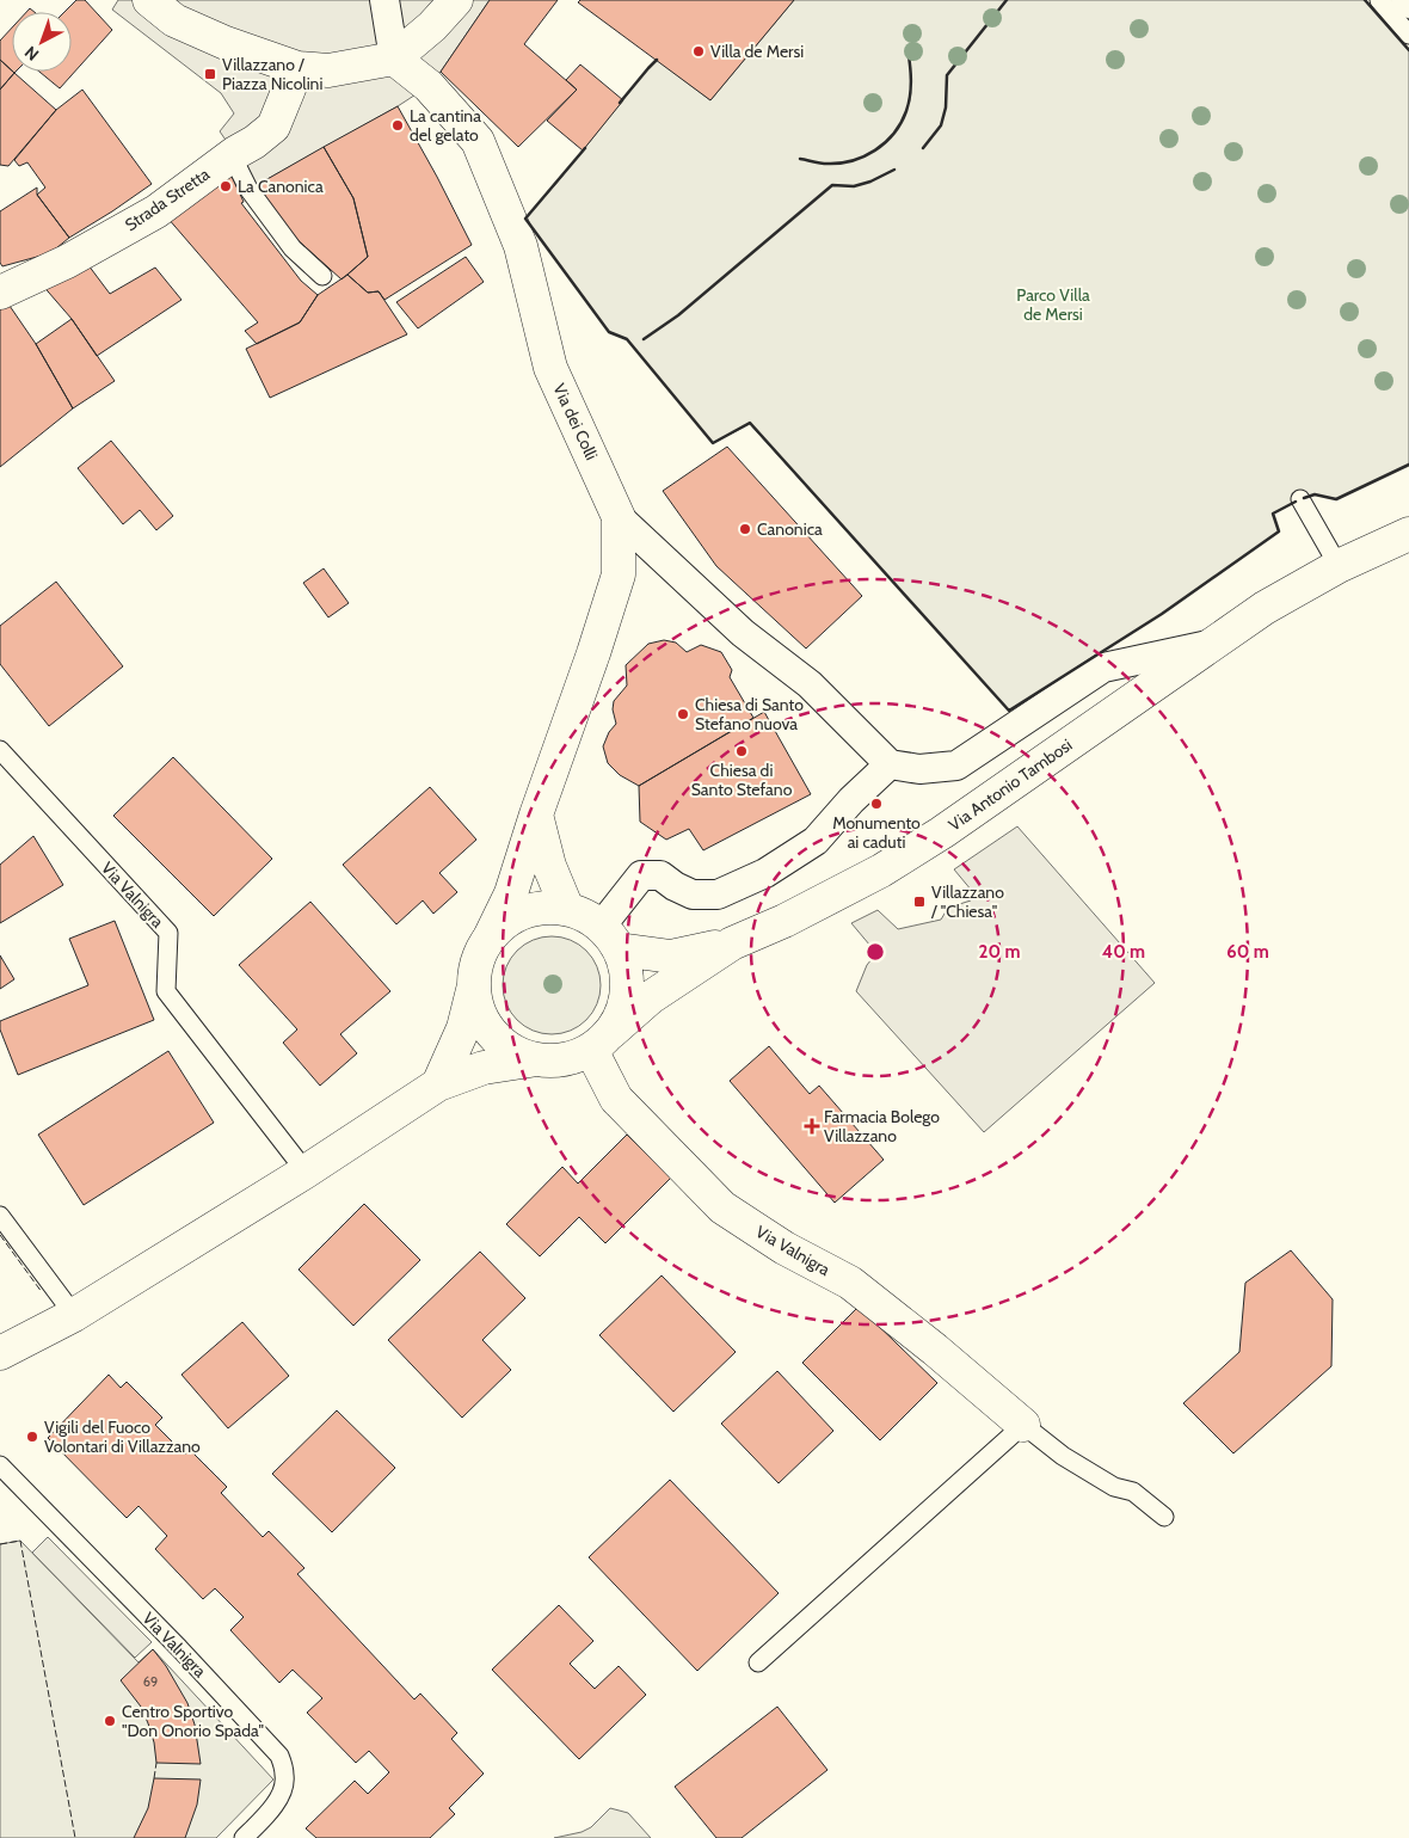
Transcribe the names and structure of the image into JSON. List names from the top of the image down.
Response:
{
  "streets": {
    "street": [
      "Strada Stretta",
      "Via dei Colli",
      "Via Antonio Tambosi",
      "Via Valnigra"
    ]
  },
  "crossings": [
    ["Via dei Colli", "Via Antonio Tambosi"],
    ["Via dei Colli", "Via Valnigra"],
    ["Via Antonio Tambosi", "Via Valnigra"]
  ],
  "parks": ["Parco Villa de Mersi"],
  "places": {
    "other": [
      "Villa de Mersi",
      "La cantina del gelato",
      "La Canonica",
      "Canonica",
      "Chiesa di Santo Stefano nuova",
      "Chiesa di Santo Stefano",
      "Monumento ai caduti",
      "Vigili del Fuoco Volontari di Villazzano",
      "Centro Sportivo \"Don Onorio Spada\""
    ],
    "transit": ["Villazzano / Piazza Nicolini", "Villazzano / \"Chiesa\""],
    "health": ["Farmacia Bolego Villazzano"]
  },
  "house_numbers": ["69"],
  "north": "bottom left",
  "rings": ["20 m", "40 m", "60 m"]
}
